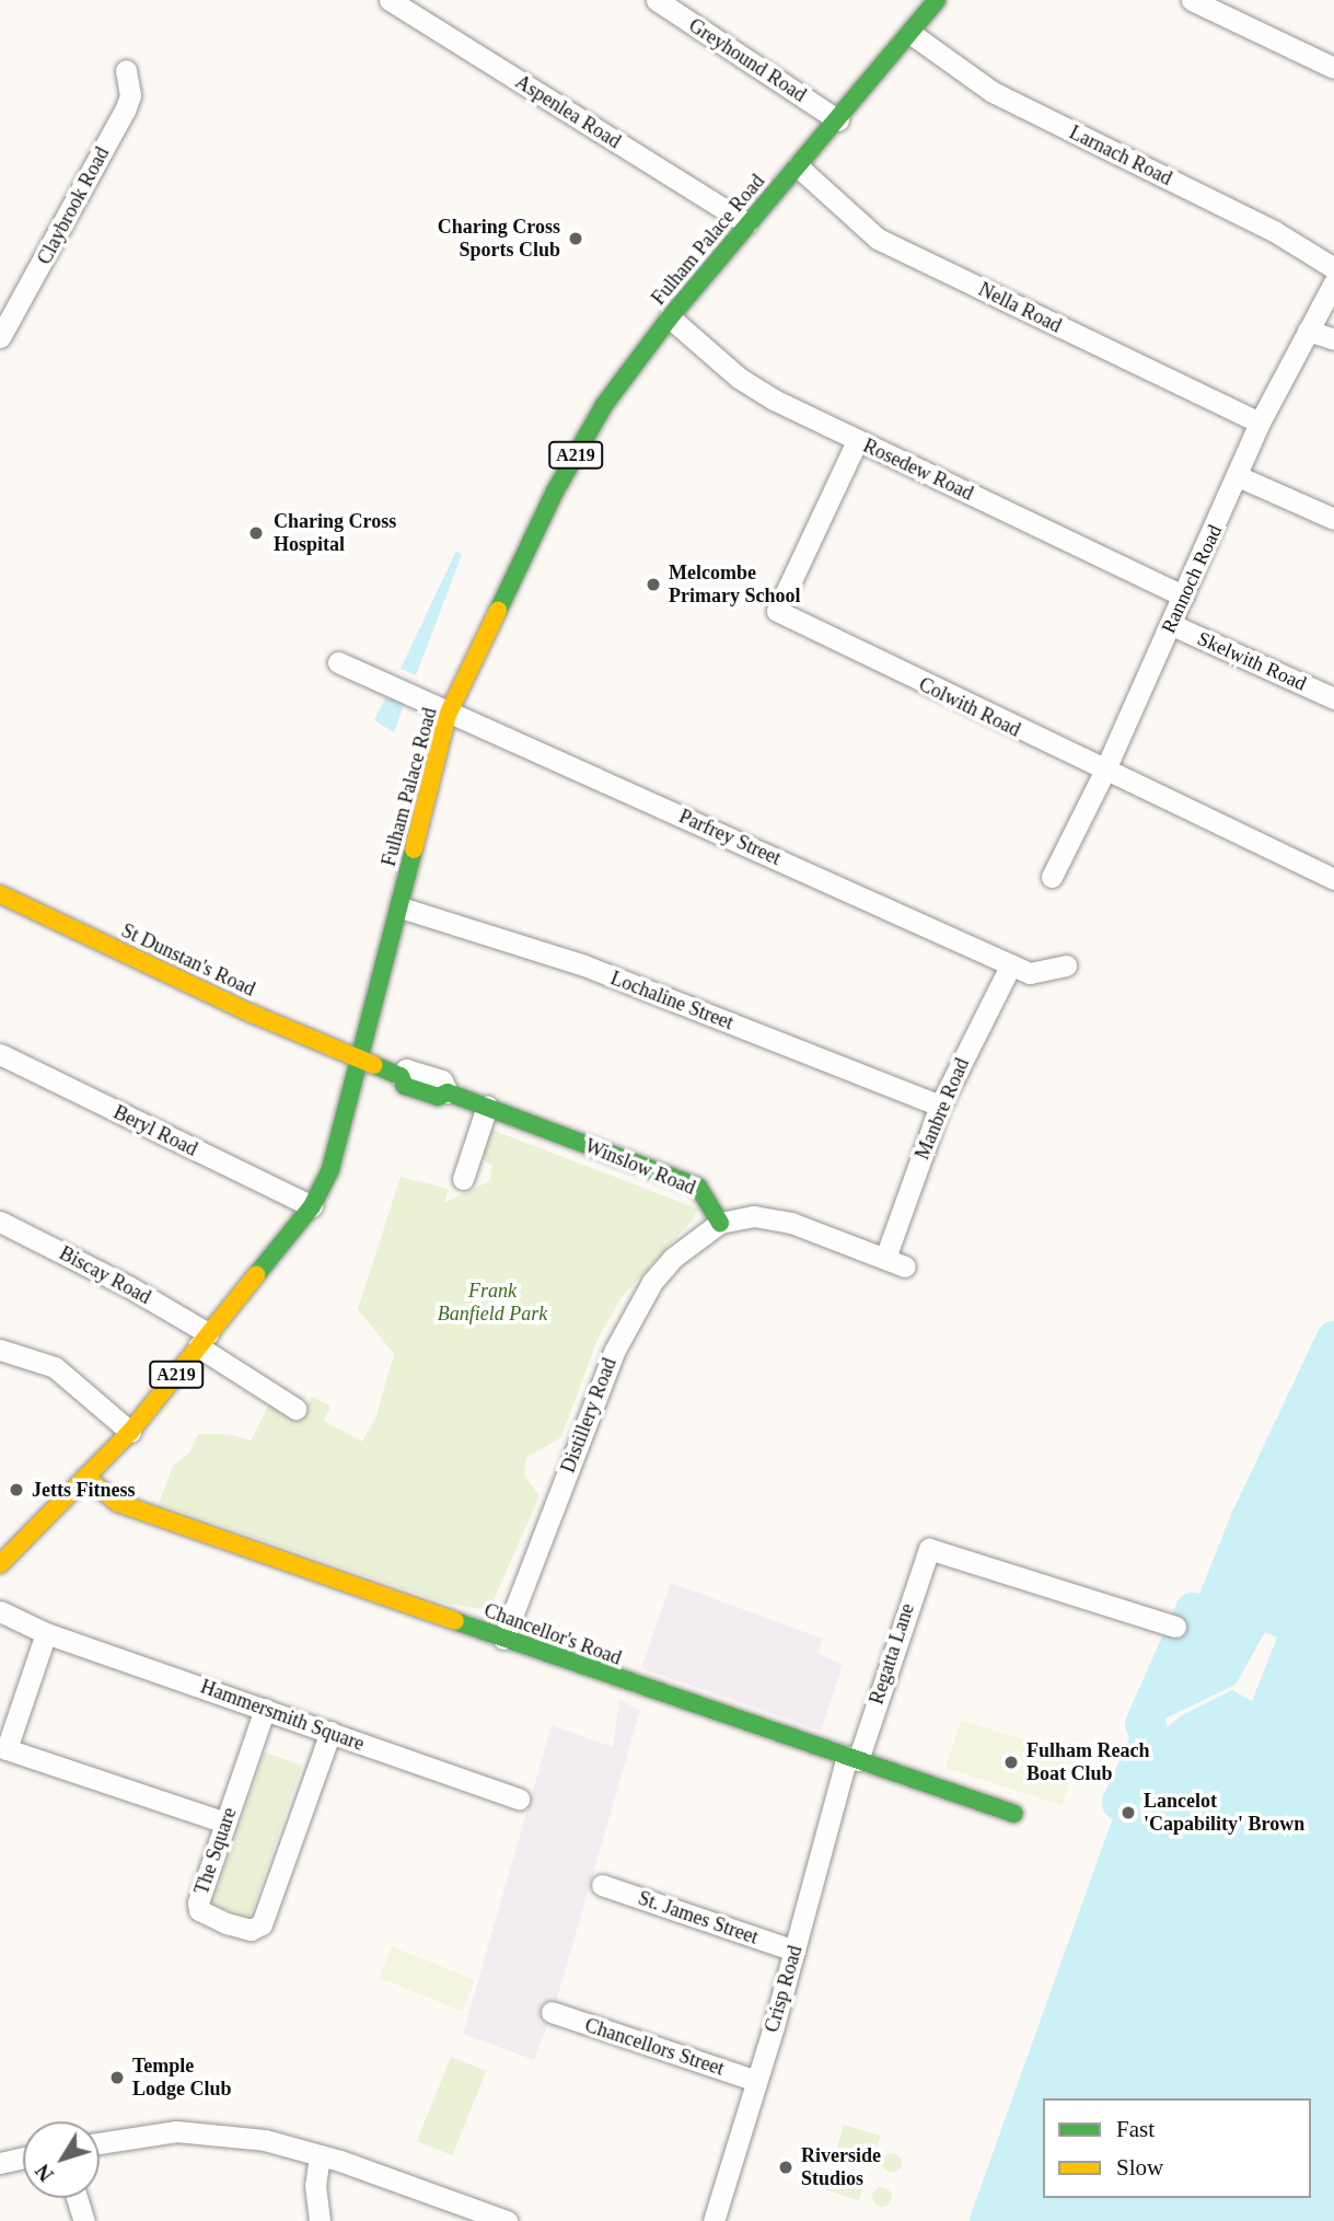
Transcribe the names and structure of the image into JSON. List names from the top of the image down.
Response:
{
  "streets": {
    "main road": [
      "Fulham Palace Road",
      "A219",
      "St Dunstan's Road",
      "Winslow Road",
      "Chancellor's Road"
    ],
    "street": [
      "Greyhound Road",
      "Aspenlea Road",
      "Larnach Road",
      "Claybrook Road",
      "Nella Road",
      "Rosedew Road",
      "Rannoch Road",
      "Skelwith Road",
      "Colwith Road",
      "Parfrey Street",
      "Lochaline Street",
      "Manbre Road",
      "Beryl Road",
      "Biscay Road",
      "Distillery Road",
      "Regatta Lane",
      "Hammersmith Square",
      "The Square",
      "St. James Street",
      "Crisp Road",
      "Chancellors Street"
    ]
  },
  "crossings": [
    ["Greyhound Road", "Fulham Palace Road"],
    ["Aspenlea Road", "Fulham Palace Road"],
    ["Larnach Road", "Fulham Palace Road"],
    ["Fulham Palace Road", "Nella Road"],
    ["Fulham Palace Road", "Rosedew Road"],
    ["Fulham Palace Road", "Parfrey Street"],
    ["Fulham Palace Road", "St Dunstan's Road"],
    ["Fulham Palace Road", "Lochaline Street"],
    ["Fulham Palace Road", "Beryl Road"],
    ["Fulham Palace Road", "Winslow Road"],
    ["Fulham Palace Road", "Biscay Road"],
    ["Fulham Palace Road", "Chancellor's Road"],
    ["Nella Road", "Rannoch Road"],
    ["Rosedew Road", "Rannoch Road"],
    ["Rosedew Road", "Colwith Road"],
    ["Rannoch Road", "Skelwith Road"],
    ["Rannoch Road", "Colwith Road"],
    ["Parfrey Street", "Manbre Road"],
    ["St Dunstan's Road", "Winslow Road"],
    ["Lochaline Street", "Manbre Road"],
    ["Winslow Road", "Distillery Road"],
    ["Distillery Road", "Chancellor's Road"],
    ["Chancellor's Road", "Regatta Lane"],
    ["Chancellor's Road", "Crisp Road"],
    ["Regatta Lane", "Crisp Road"],
    ["Hammersmith Square", "The Square"],
    ["St. James Street", "Crisp Road"],
    ["Crisp Road", "Chancellors Street"]
  ],
  "parks": ["Frank Banfield Park"],
  "places": [
    "Charing Cross Sports Club",
    "Charing Cross Hospital",
    "Melcombe Primary School",
    "Jetts Fitness",
    "Fulham Reach Boat Club",
    "Lancelot 'Capability' Brown",
    "Temple Lodge Club",
    "Riverside Studios"
  ],
  "legend": ["Fast", "Slow"],
  "north": "bottom left"
}
